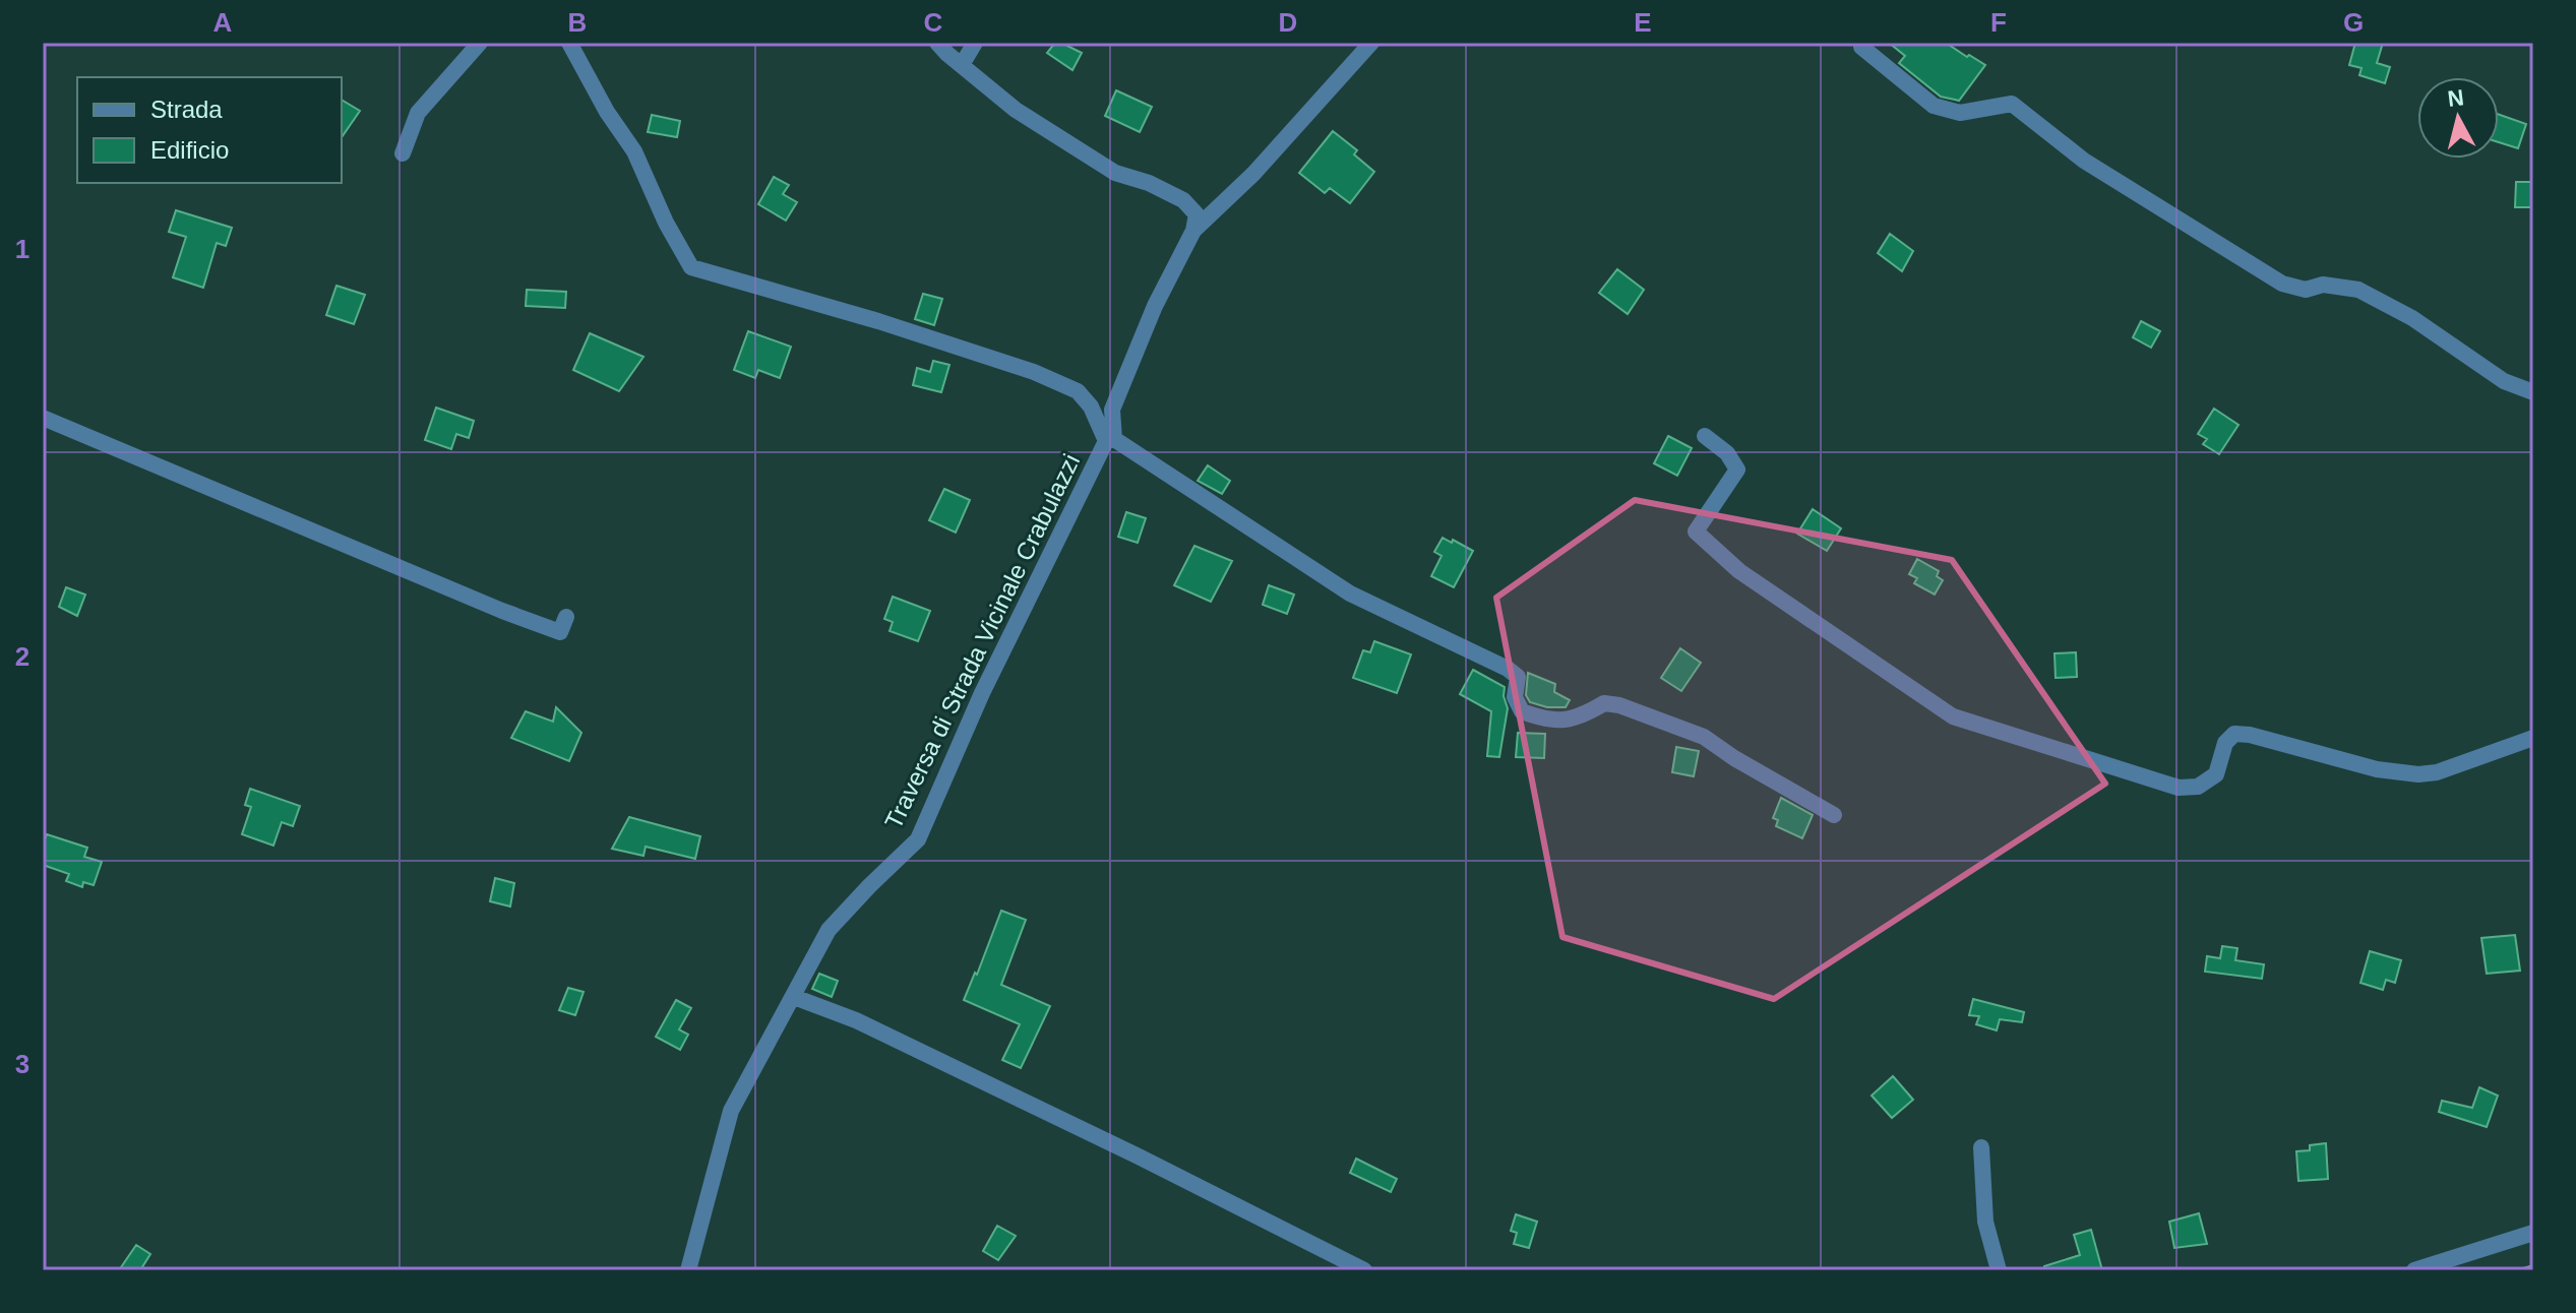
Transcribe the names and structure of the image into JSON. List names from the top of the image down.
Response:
{
  "streets": {
    "street": ["Traversa di Strada Vicinale Crabulazzi"]
  },
  "legend": ["Strada", "Edificio"],
  "north": "top",
  "grid": {
    "columns": [
      "A",
      "B",
      "C",
      "D",
      "E",
      "F",
      "G"
    ],
    "rows": ["1", "2", "3"]
  }
}
